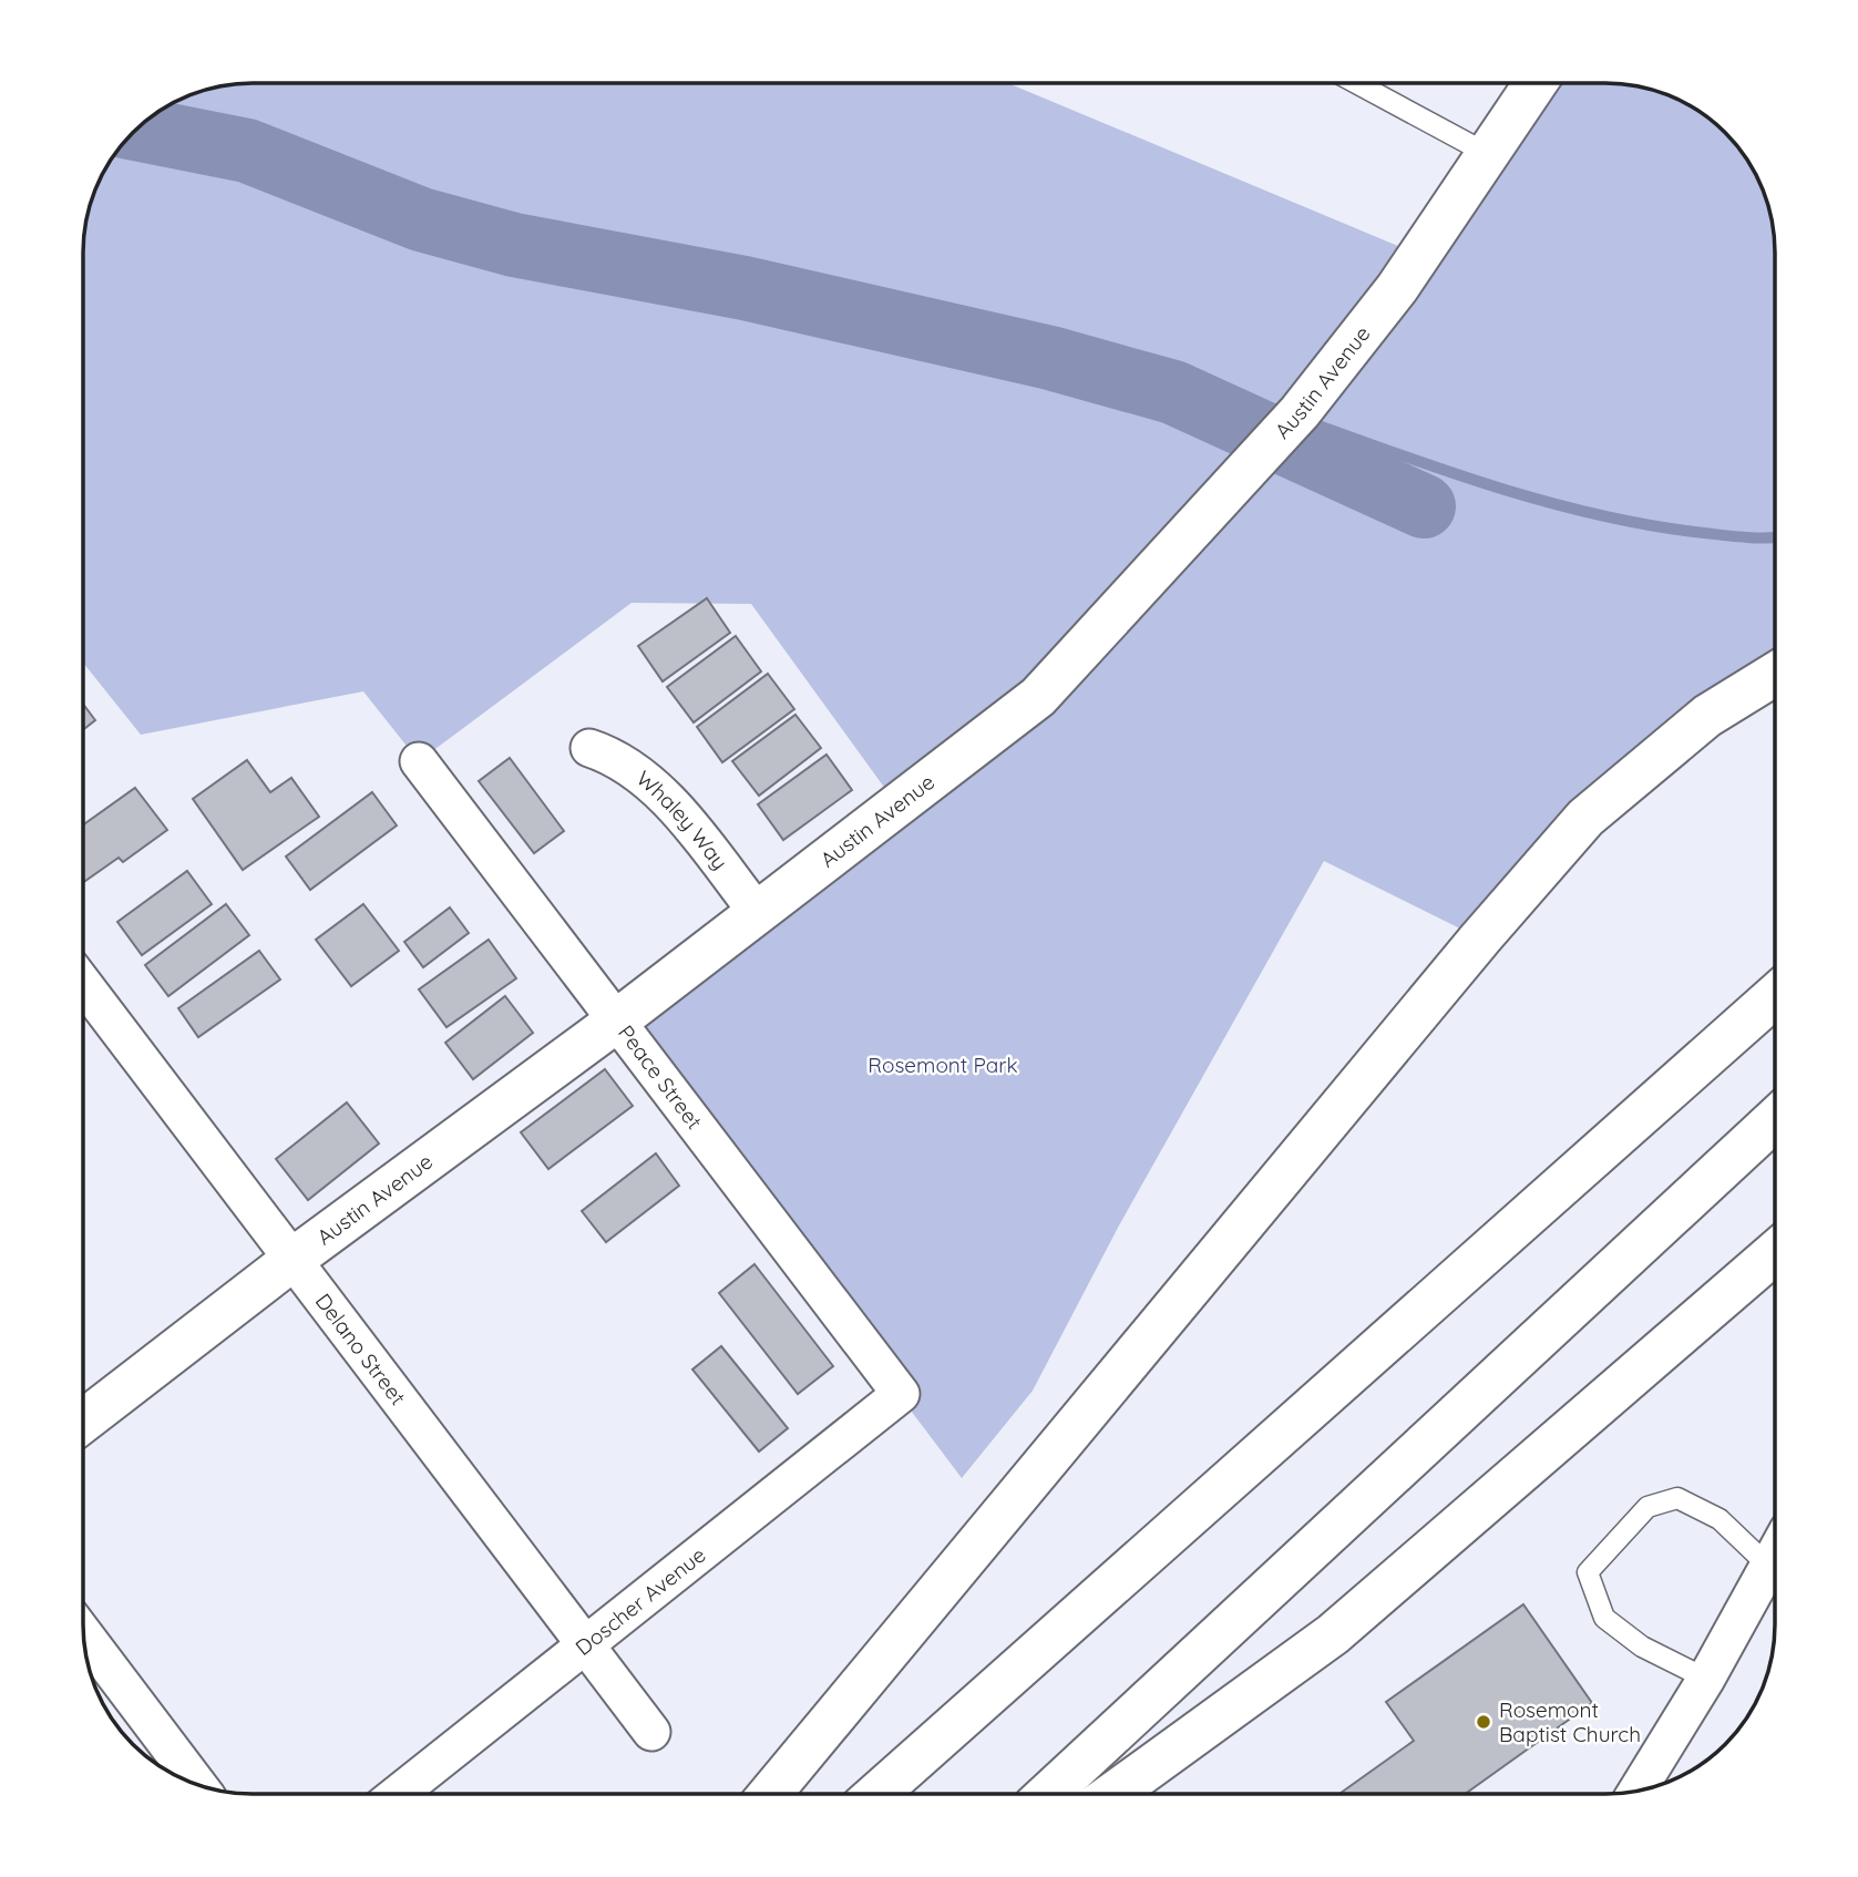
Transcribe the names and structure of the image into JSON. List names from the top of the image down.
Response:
{
  "streets": {
    "main road": ["Austin Avenue"],
    "street": [
      "Whaley Way",
      "Peace Street",
      "Delano Street",
      "Doscher Avenue"
    ]
  },
  "crossings": [
    ["Austin Avenue", "Whaley Way"],
    ["Austin Avenue", "Peace Street"],
    ["Austin Avenue", "Delano Street"],
    ["Peace Street", "Doscher Avenue"],
    ["Delano Street", "Doscher Avenue"]
  ],
  "parks": ["Rosemont Park"],
  "places": ["Rosemont Baptist Church"]
}
